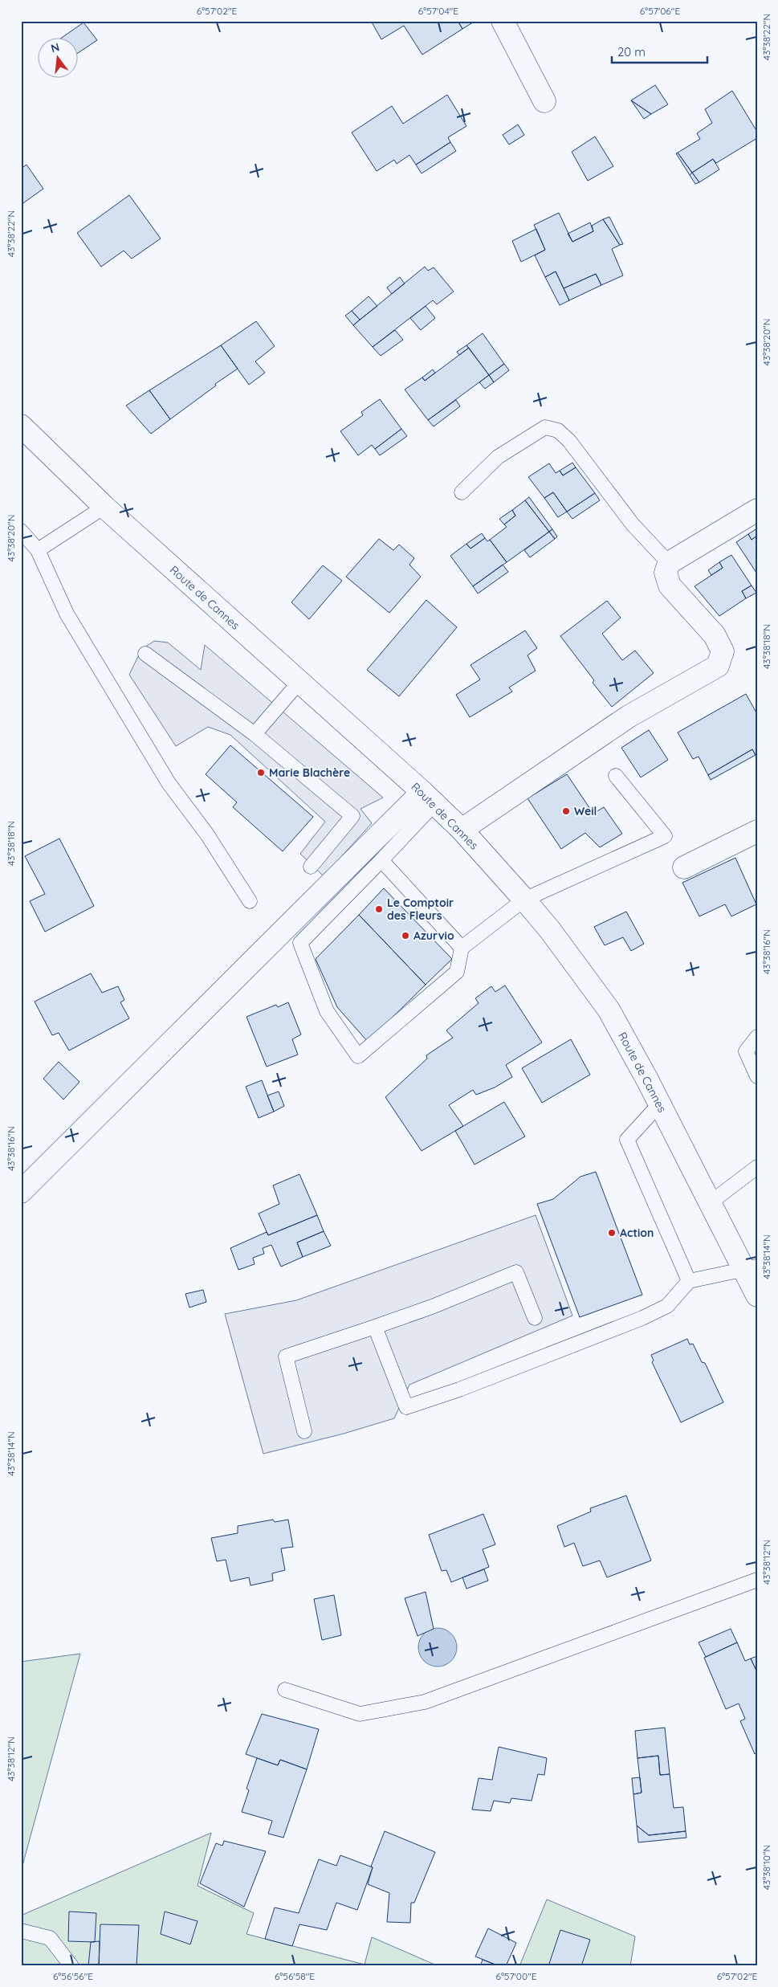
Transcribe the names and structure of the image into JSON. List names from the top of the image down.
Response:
{
  "streets": {
    "street": ["Route de Cannes"]
  },
  "places": [
    "Marie Blachère",
    "Weil",
    "Le Comptoir des Fleurs",
    "Azurvio",
    "Action"
  ],
  "scale_bar": "20 m",
  "north": "top",
  "coordinates": [
    "6°57'02\"E",
    "6°57'04\"E",
    "6°57'06\"E",
    "43°38'22\"N",
    "43°38'20\"N",
    "43°38'18\"N",
    "43°38'16\"N",
    "43°38'14\"N",
    "43°38'12\"N",
    "43°38'10\"N",
    "6°56'56\"E",
    "6°56'58\"E",
    "6°57'00\"E"
  ]
}
